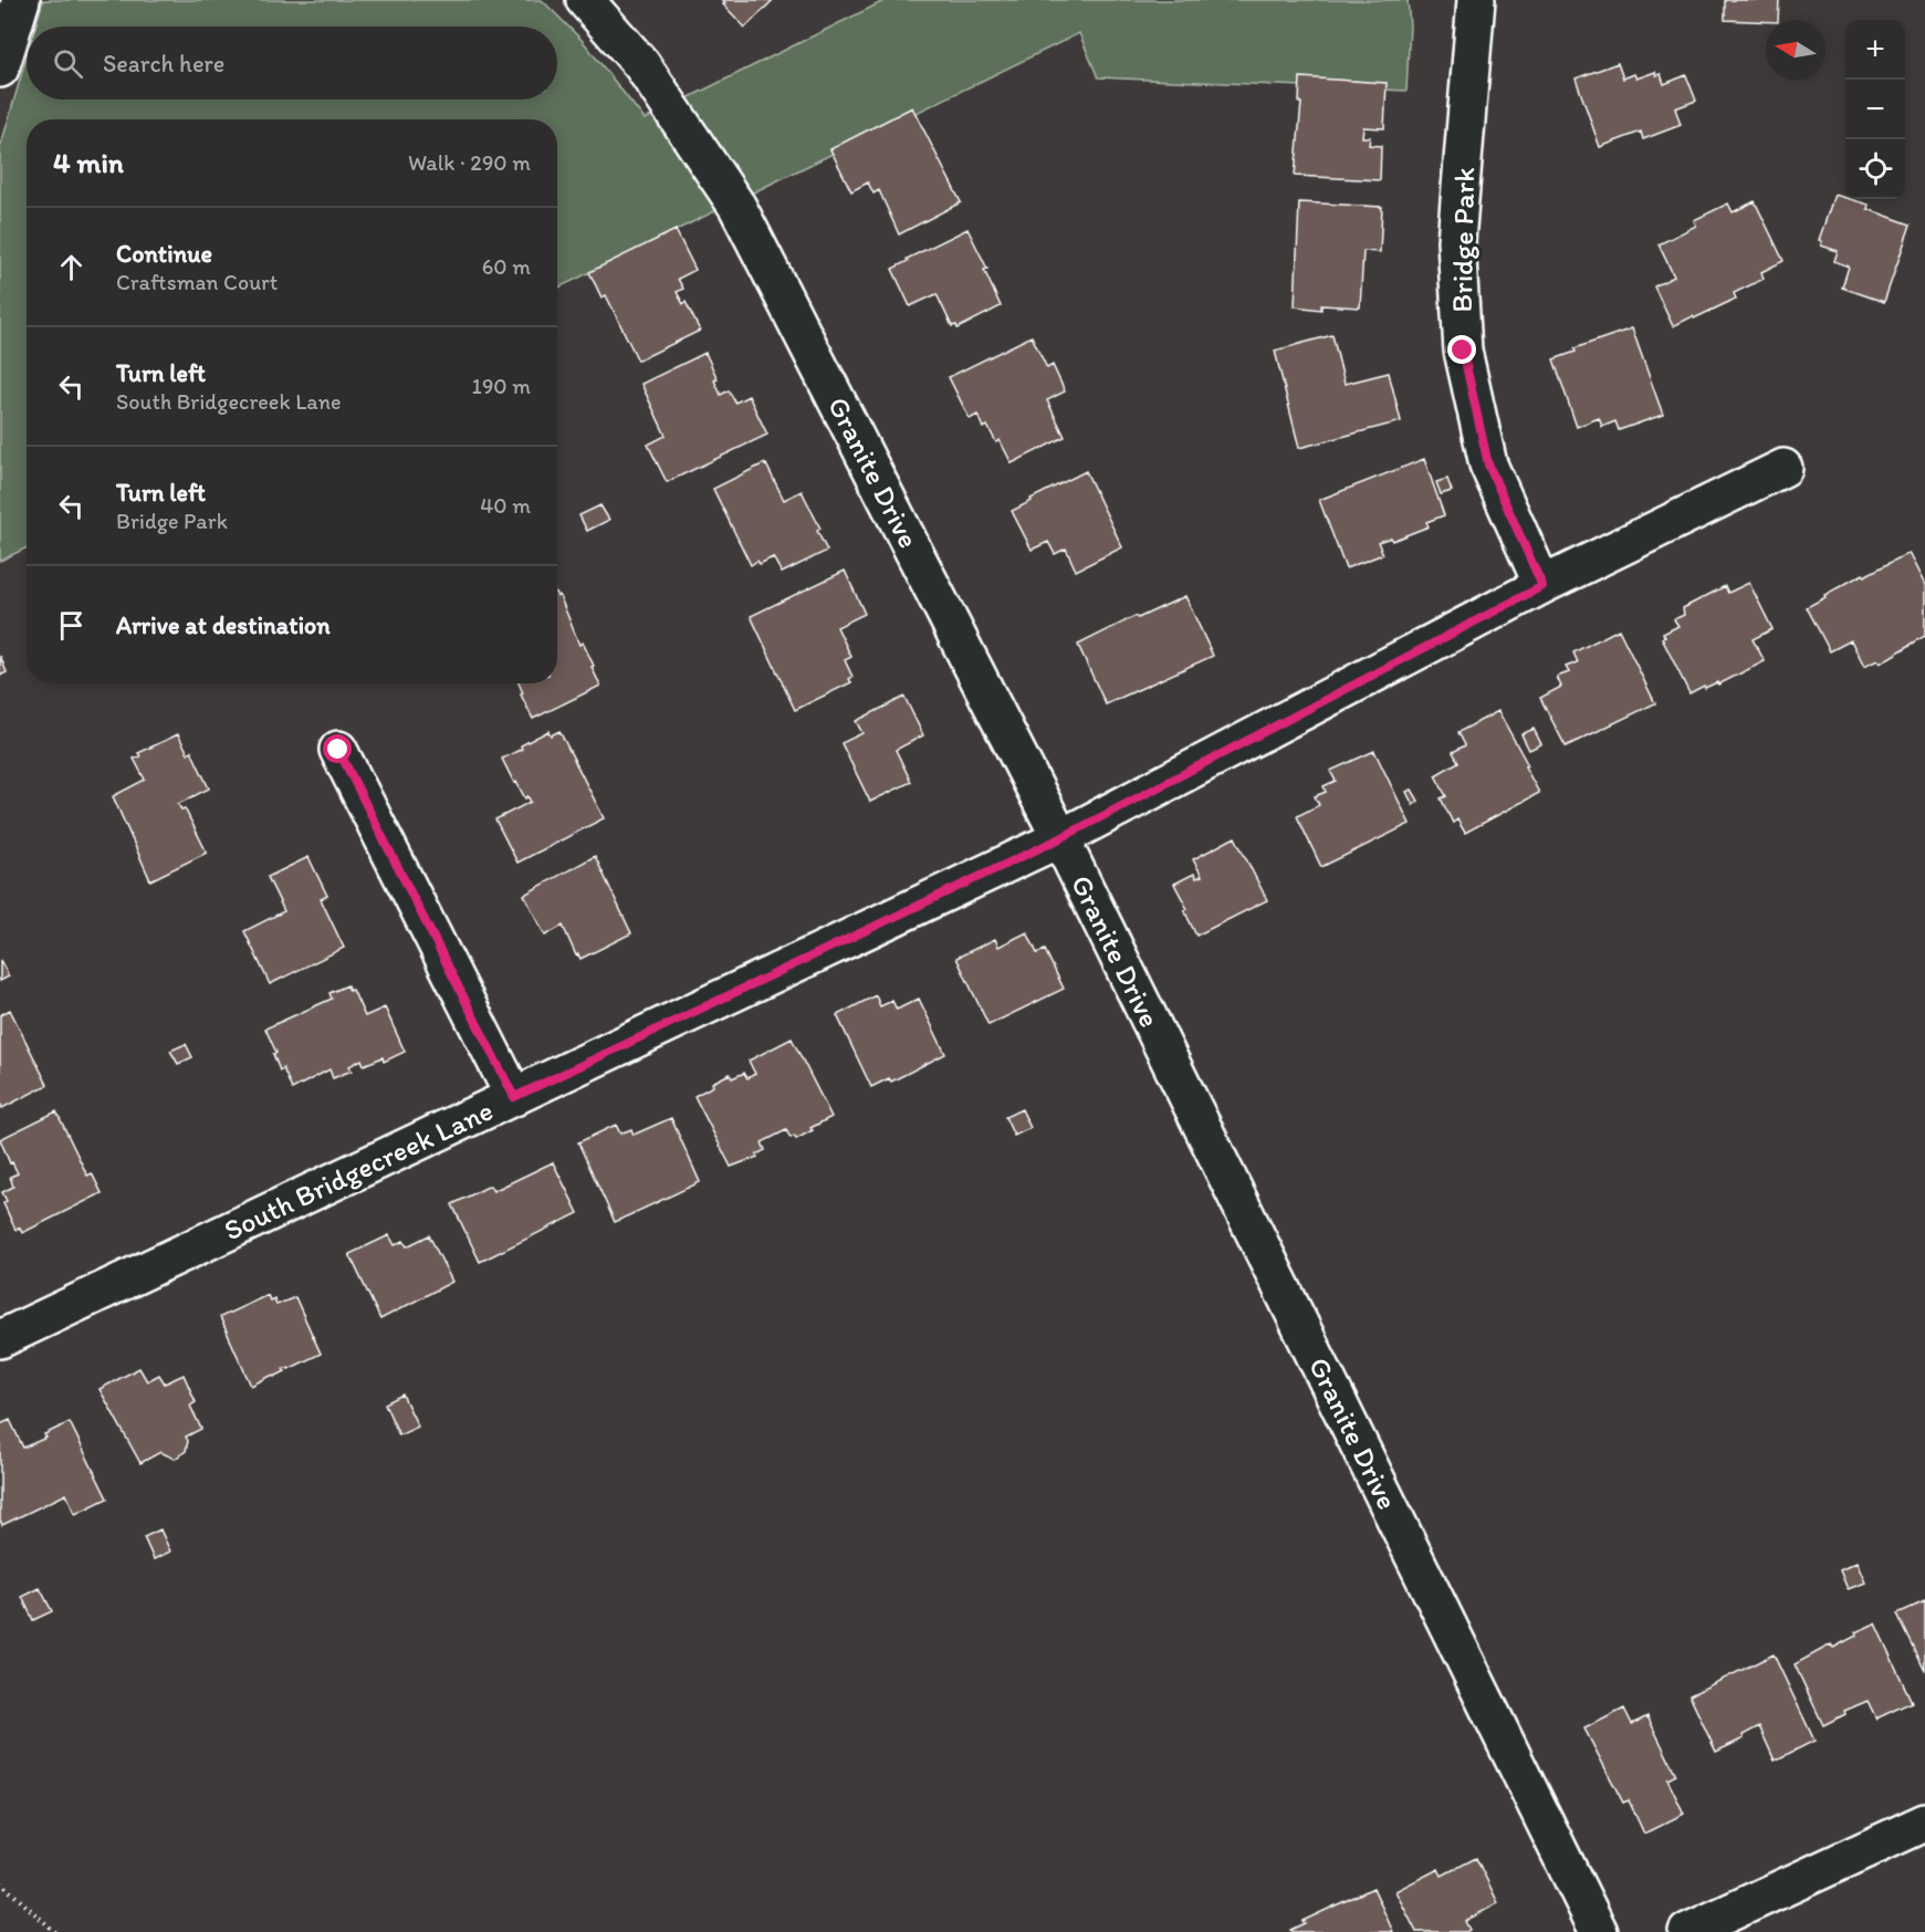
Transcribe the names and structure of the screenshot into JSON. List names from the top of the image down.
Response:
{
  "streets": {
    "street": ["Bridge Park", "Granite Drive", "South Bridgecreek Lane"]
  },
  "crossings": [
    ["Bridge Park", "South Bridgecreek Lane"],
    ["Granite Drive", "South Bridgecreek Lane"]
  ],
  "north": "left",
  "page": {
    "map_buttons": ["+", "−"],
    "search": "Search here",
    "heading": ["4 min", "Walk · 290 m"],
    "list": [
      ["Continue", "Craftsman Court", "60 m"],
      ["Turn left", "South Bridgecreek Lane", "190 m"],
      ["Turn left", "Bridge Park", "40 m"],
      "Arrive at destination"
    ]
  }
}
